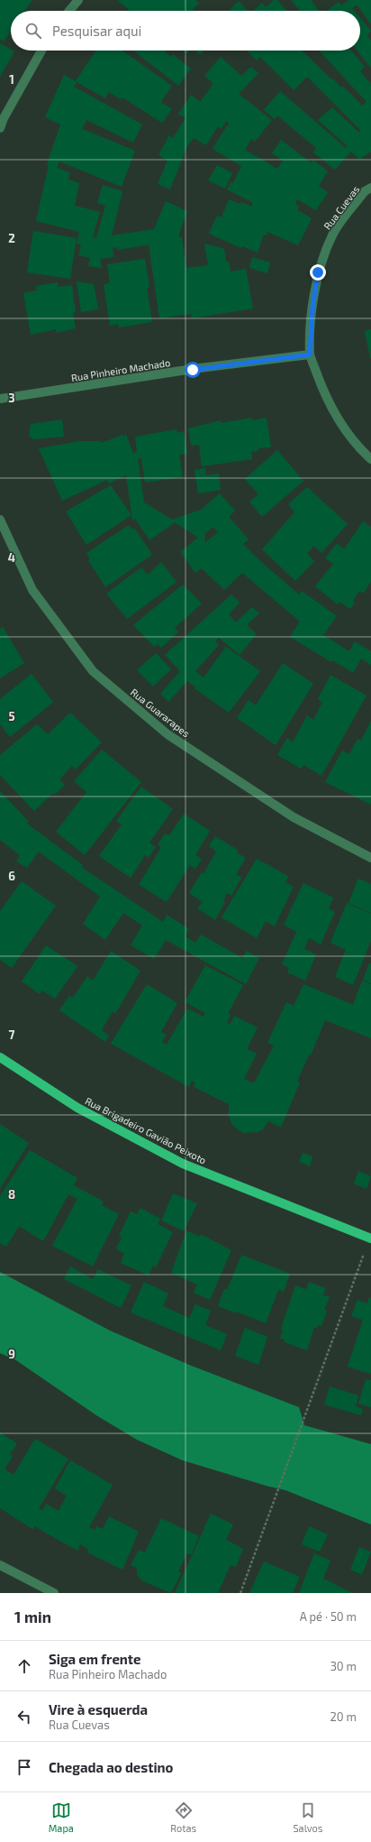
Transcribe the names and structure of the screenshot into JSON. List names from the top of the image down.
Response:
{
  "streets": {
    "main road": ["Rua Brigadeiro Gavião Peixoto"],
    "street": ["Rua Cuevas", "Rua Pinheiro Machado", "Rua Guararapes"]
  },
  "crossings": [
    ["Rua Cuevas", "Rua Pinheiro Machado"]
  ],
  "page": {
    "search": "Pesquisar aqui",
    "heading": ["1 min", "A pé · 50 m"],
    "list": [
      ["Siga em frente", "Rua Pinheiro Machado", "30 m"],
      ["Vire à esquerda", "Rua Cuevas", "20 m"],
      "Chegada ao destino"
    ],
    "nav": ["Mapa", "Rotas", "Salvos"]
  },
  "grid": {
    "rows": [
      "1",
      "2",
      "3",
      "4",
      "5",
      "6",
      "7",
      "8",
      "9"
    ]
  }
}
